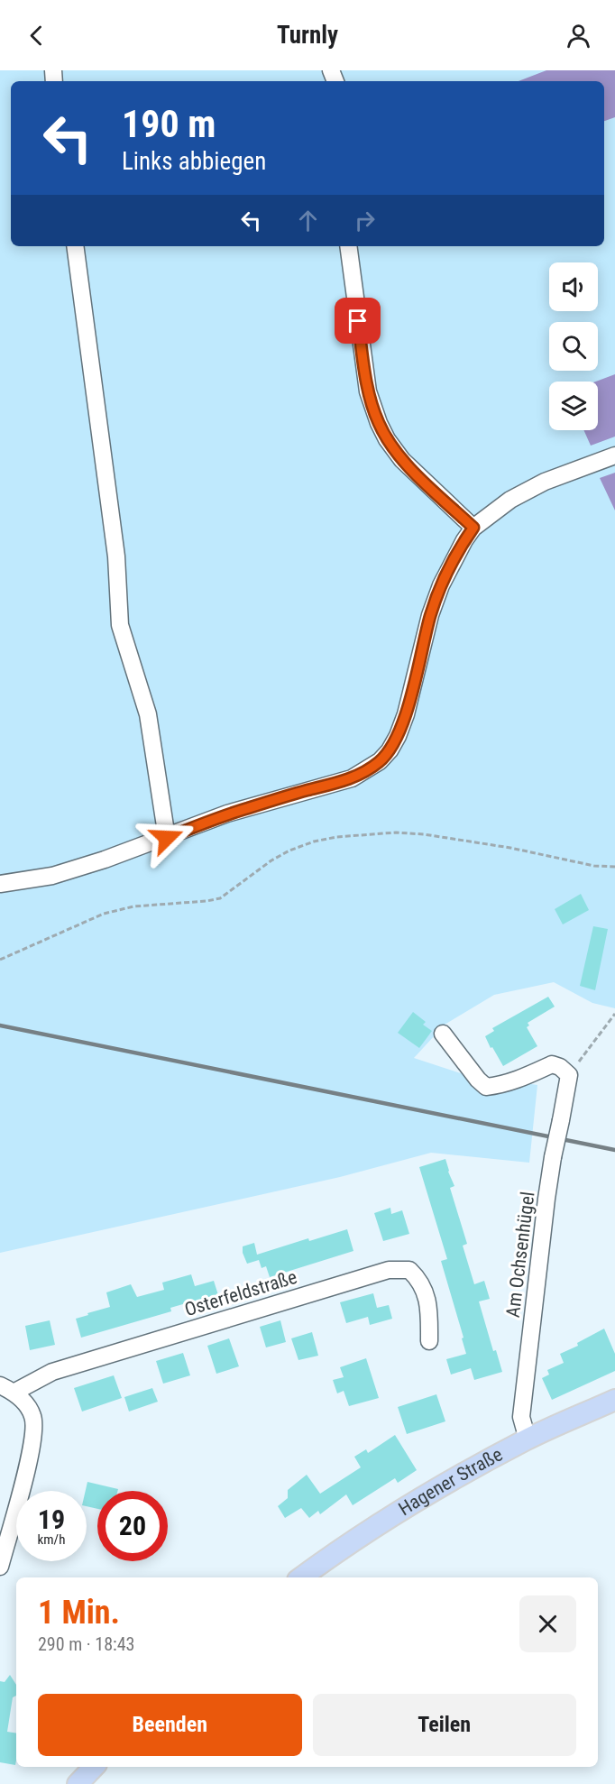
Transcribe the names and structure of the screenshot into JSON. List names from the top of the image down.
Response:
{
  "streets": {
    "main road": ["Hagener Straße"],
    "street": ["Am Ochsenhügel", "Osterfeldstraße"]
  },
  "crossings": [
    ["Am Ochsenhügel", "Hagener Straße"]
  ],
  "page": {
    "header": "Turnly",
    "turn": ["190 m", "Links abbiegen"],
    "speed": "19 km/h",
    "limit": "20",
    "heading": ["1 Min.", "290 m · 18:43"],
    "buttons": ["Beenden", "Teilen"]
  }
}
